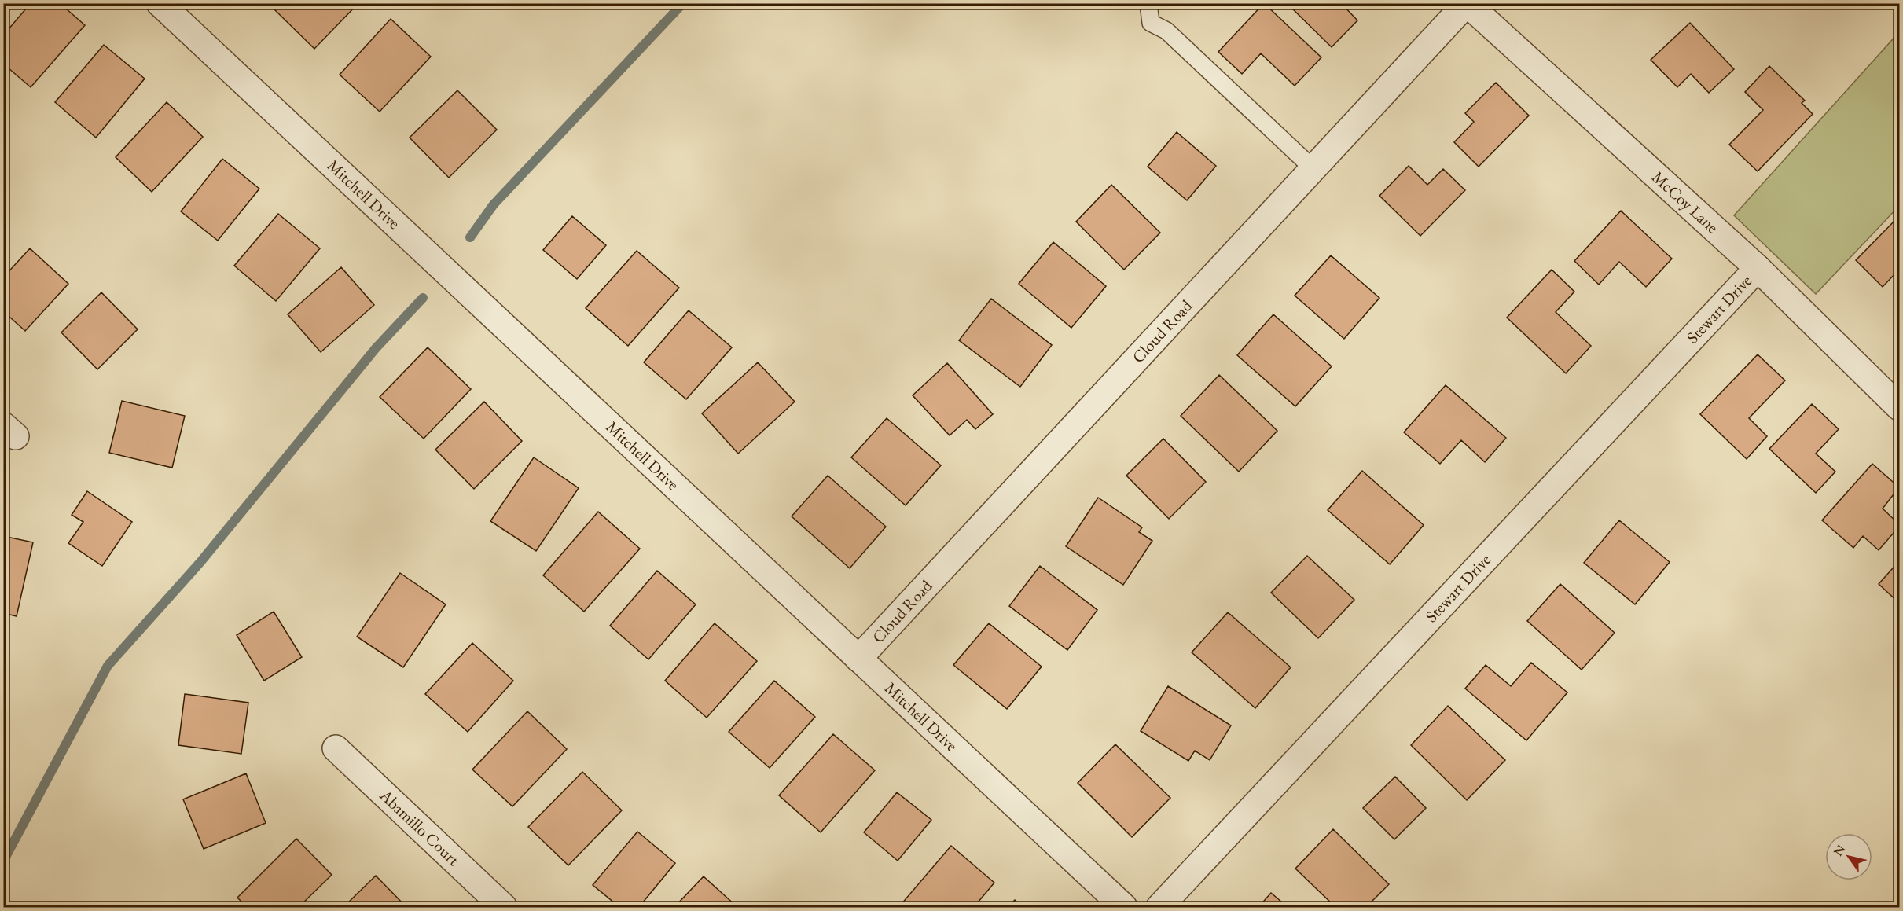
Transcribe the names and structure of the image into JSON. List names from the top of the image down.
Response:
{
  "streets": {
    "street": [
      "Mitchell Drive",
      "McCoy Lane",
      "Stewart Drive",
      "Cloud Road",
      "Abamillo Court"
    ]
  },
  "crossings": [
    ["Mitchell Drive", "Cloud Road"],
    ["McCoy Lane", "Stewart Drive"],
    ["McCoy Lane", "Cloud Road"]
  ],
  "north": "top left"
}
